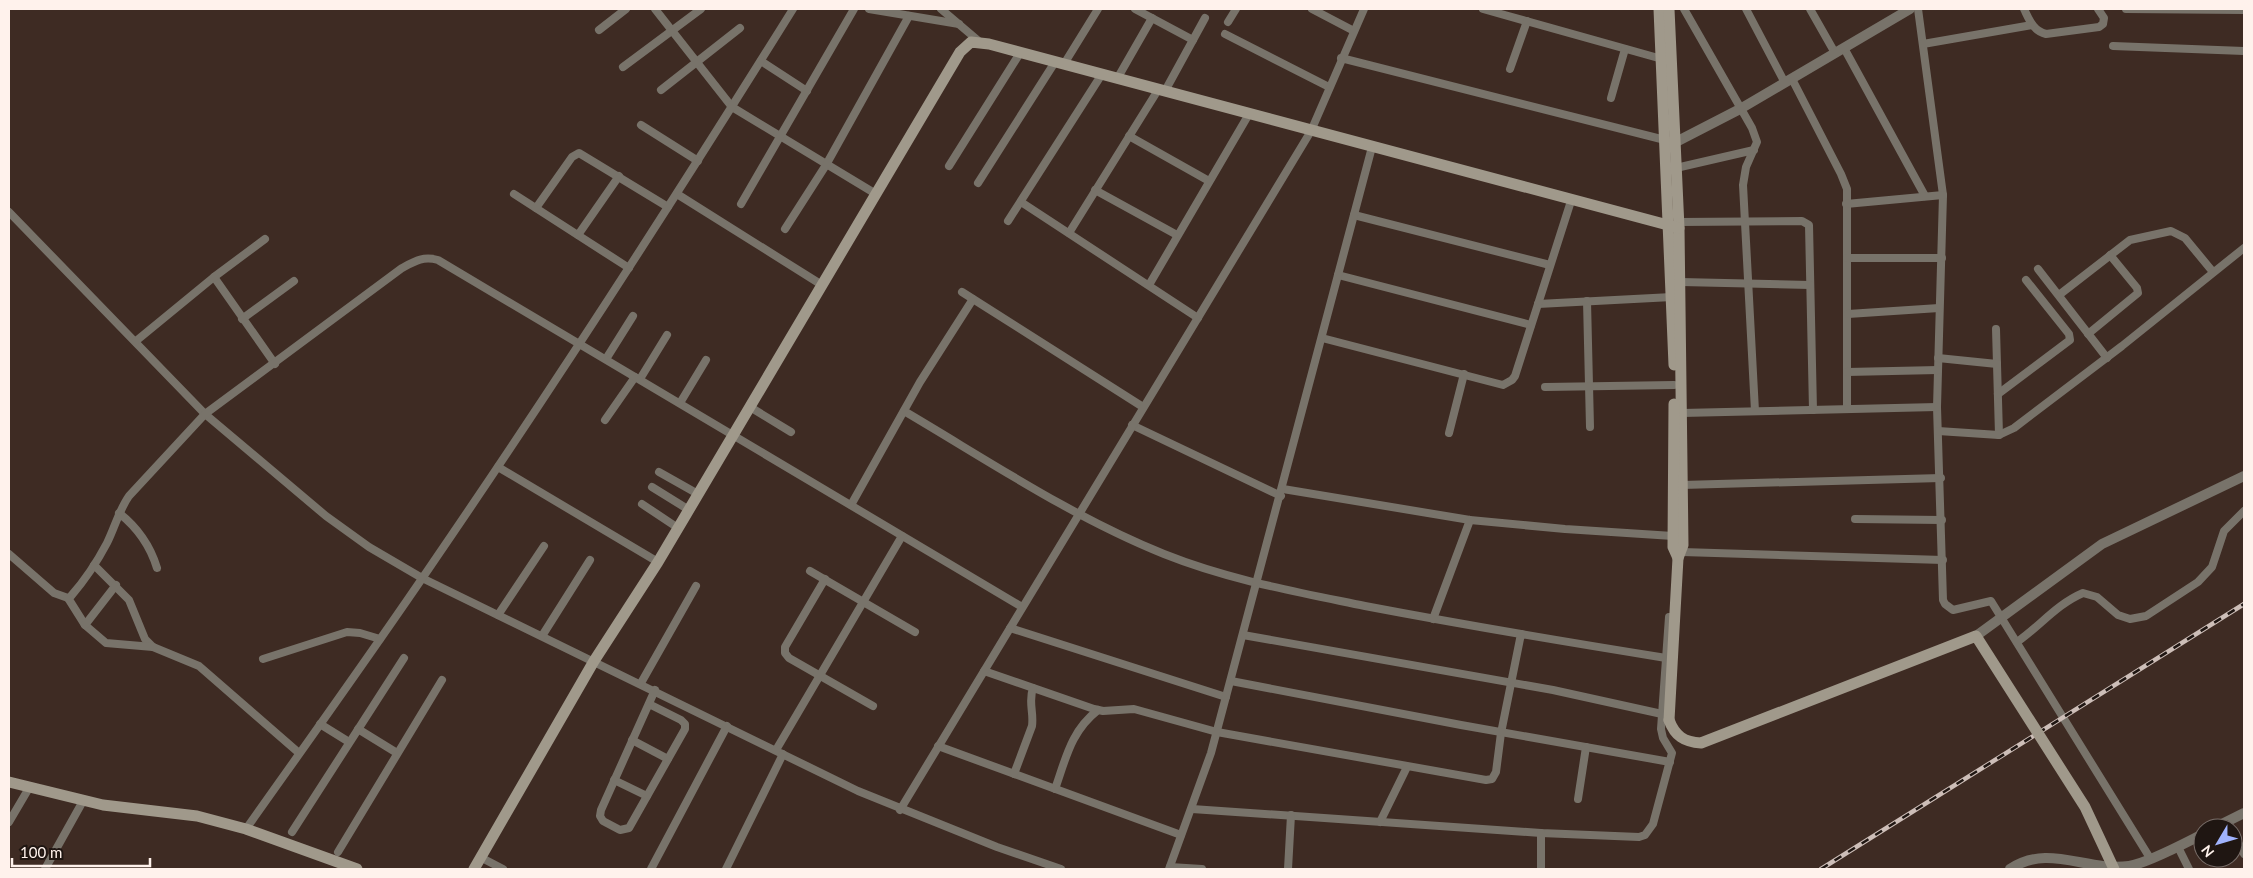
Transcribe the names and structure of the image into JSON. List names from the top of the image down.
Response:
{
  "scale_bar": "100 m",
  "north": "bottom left"
}
